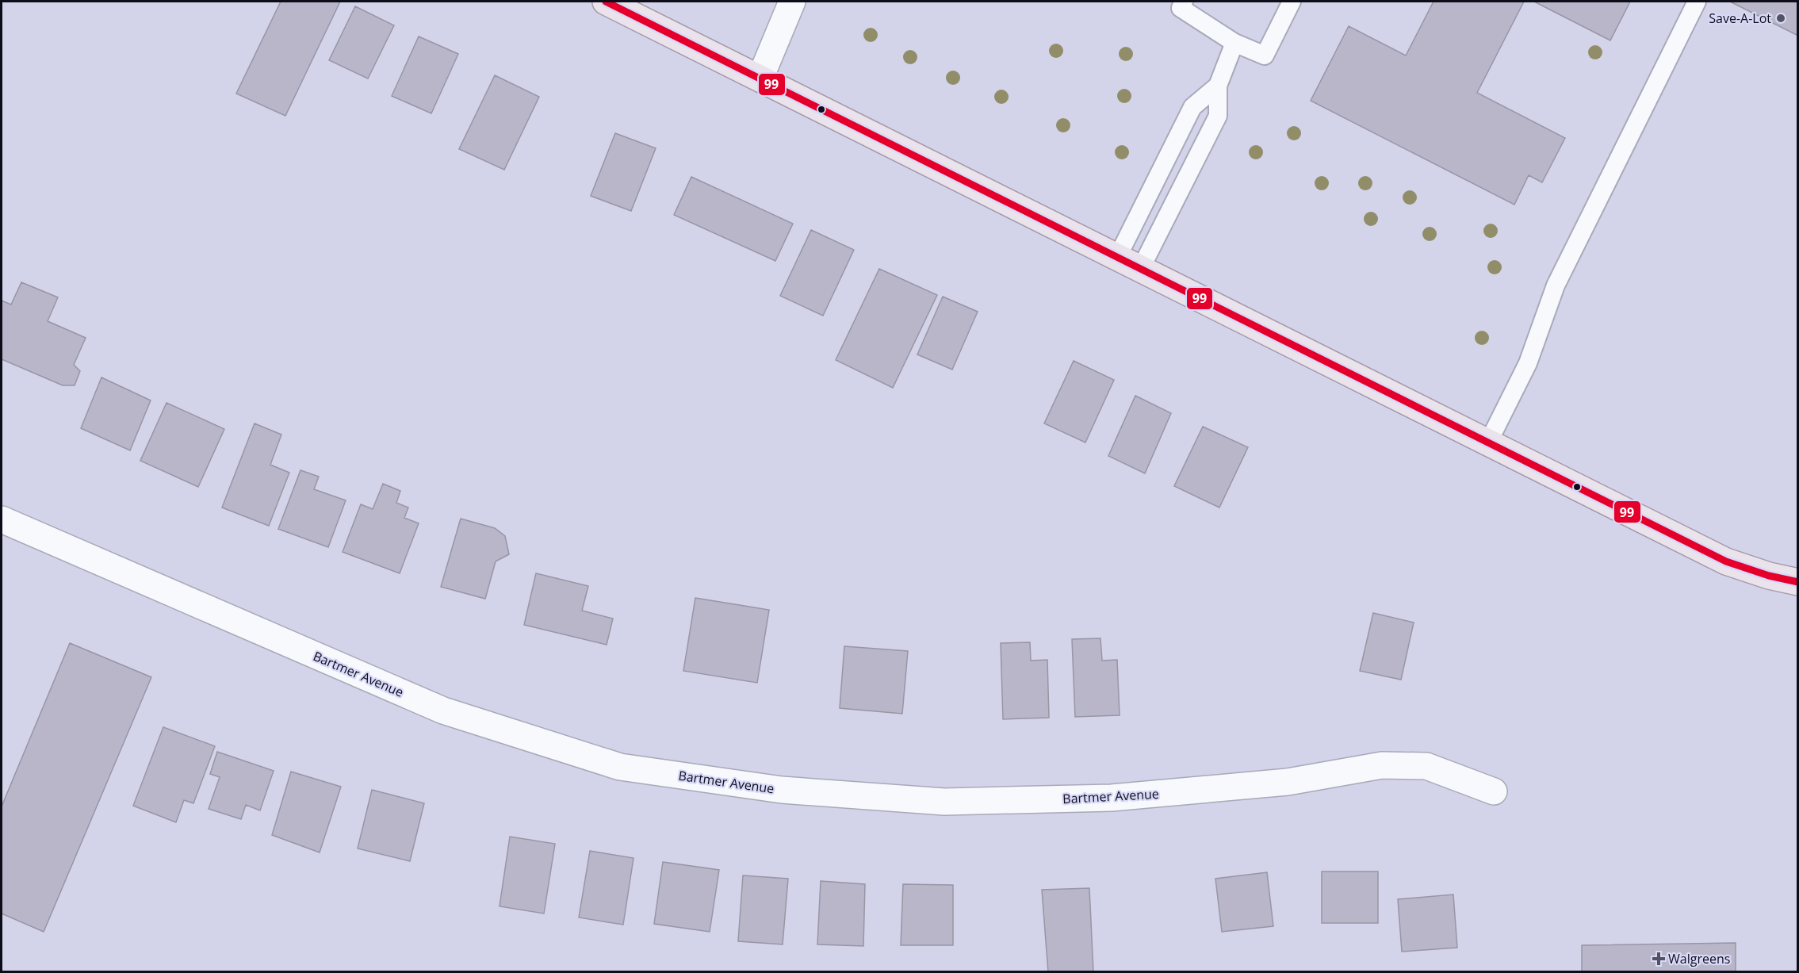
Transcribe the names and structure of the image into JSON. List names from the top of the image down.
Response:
{
  "streets": {
    "street": ["Bartmer Avenue"]
  },
  "places": {
    "other": ["Save-A-Lot"],
    "health": ["Walgreens"]
  },
  "lines": ["transit line 99"]
}
